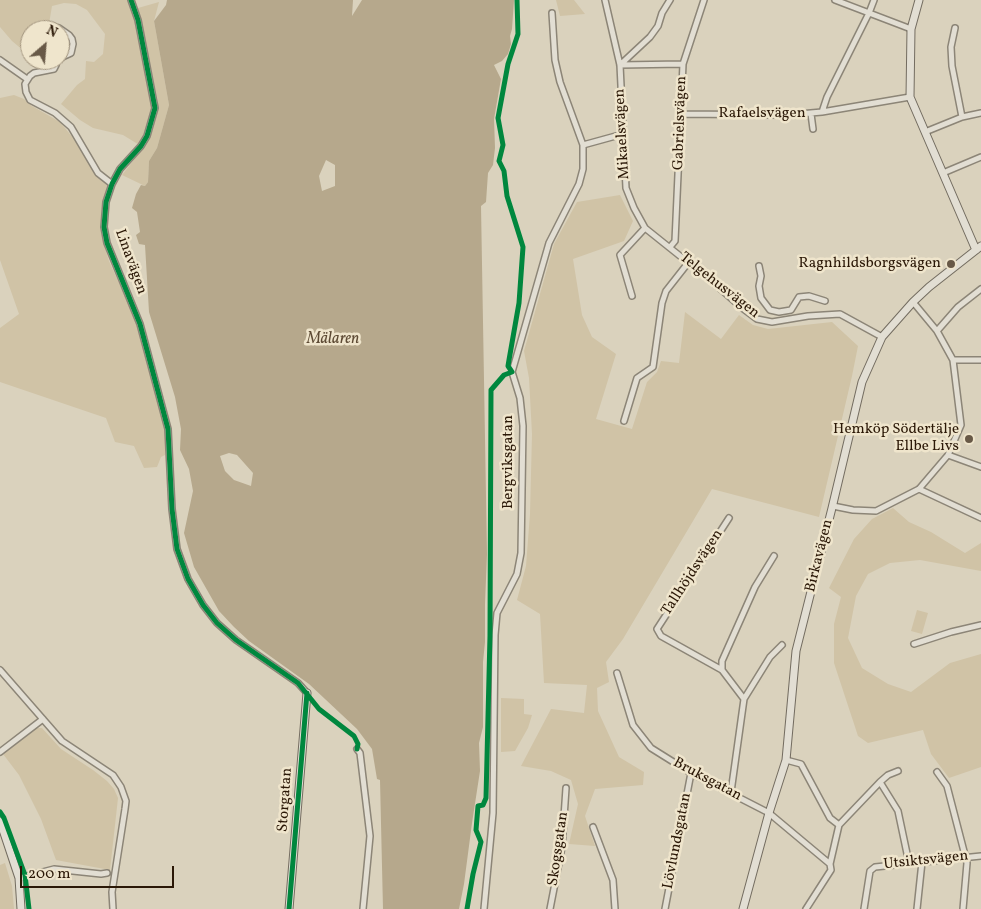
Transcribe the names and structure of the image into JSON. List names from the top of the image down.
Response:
{
  "streets": {
    "street": [
      "Rafaelsvägen",
      "Gabrielsvägen",
      "Mikaelsvägen",
      "Linavägen",
      "Telgehusvägen",
      "Bergviksgatan",
      "Birkavägen",
      "Tallhöjdsvägen",
      "Bruksgatan",
      "Storgatan",
      "Lövlundsgatan",
      "Skogsgatan",
      "Utsiktsvägen"
    ]
  },
  "crossings": [
    ["Rafaelsvägen", "Gabrielsvägen"],
    ["Gabrielsvägen", "Mikaelsvägen"],
    ["Gabrielsvägen", "Telgehusvägen"],
    ["Mikaelsvägen", "Telgehusvägen"],
    ["Linavägen", "Storgatan"],
    ["Telgehusvägen", "Birkavägen"],
    ["Birkavägen", "Bruksgatan"],
    ["Bruksgatan", "Lövlundsgatan"]
  ],
  "water": ["Mälaren"],
  "places": ["Ragnhildsborgsvägen", "Hemköp Södertälje Ellbe Livs"],
  "scale_bar": "200 m",
  "north": "top right"
}
